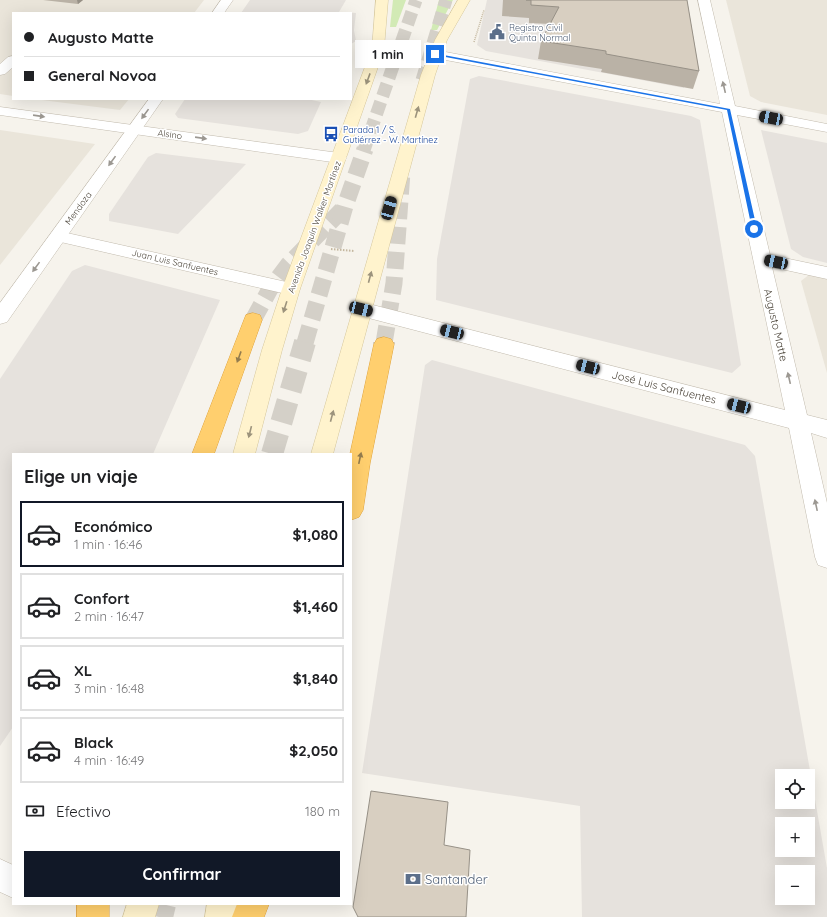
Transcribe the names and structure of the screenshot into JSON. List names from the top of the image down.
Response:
{
  "streets": {
    "main road": ["Avenida Joaquín Walker Martínez"],
    "street": [
      "Alsino",
      "Mendoza",
      "Juan Luis Sanfuentes",
      "Augusto Matte",
      "José Luis Sanfuentes"
    ]
  },
  "crossings": [
    ["Alsino", "Mendoza"],
    ["Alsino", "Avenida Joaquín Walker Martínez"],
    ["Mendoza", "Juan Luis Sanfuentes"],
    ["Avenida Joaquín Walker Martínez", "Juan Luis Sanfuentes"],
    ["Augusto Matte", "José Luis Sanfuentes"]
  ],
  "one_way": ["Alsino", "Mendoza", "Augusto Matte"],
  "places": {
    "public building": ["Registro Civil Quinta Normal"],
    "bus stop": ["Parada 1 / S. Gutiérrez - W. Martínez"],
    "bank": ["Santander"]
  },
  "page": {
    "banner": ["Augusto Matte", "General Novoa"],
    "bubble": "1 min",
    "heading": "Elige un viaje",
    "list": [
      {
        "name": "Económico",
        "note": "1 min · 16:46",
        "value": "$1,080"
      },
      {
        "name": "Confort",
        "note": "2 min · 16:47",
        "value": "$1,460"
      },
      {
        "name": "XL",
        "note": "3 min · 16:48",
        "value": "$1,840"
      },
      {
        "name": "Black",
        "note": "4 min · 16:49",
        "value": "$2,050"
      }
    ],
    "map_buttons": ["+", "−"],
    "pay": ["Efectivo", "180 m"],
    "buttons": "Confirmar"
  }
}
